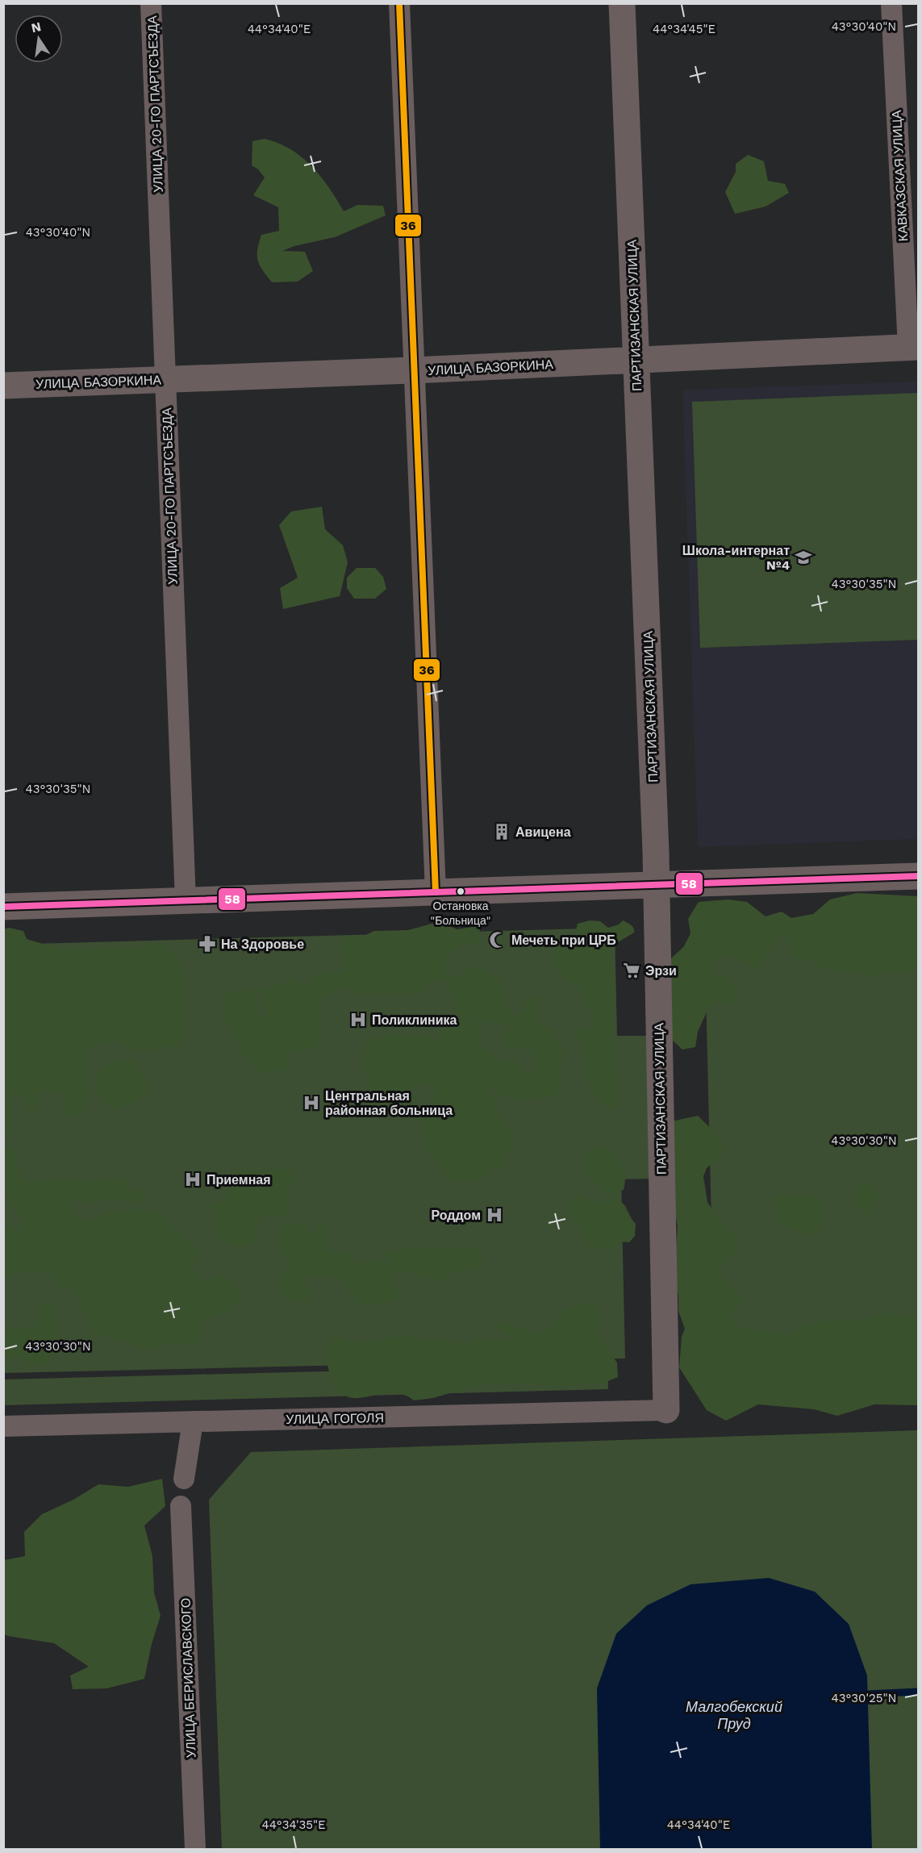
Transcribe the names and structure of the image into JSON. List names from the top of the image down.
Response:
{
  "streets": {
    "street": [
      "УЛИЦА 20-ГО ПАРТСЪЕЗДА",
      "КАВКАЗСКАЯ УЛИЦА",
      "ПАРТИЗАНСКАЯ УЛИЦА",
      "УЛИЦА БАЗОРКИНА",
      "УЛИЦА ГОГОЛЯ",
      "УЛИЦА БЕРИСЛАВСКОГО"
    ]
  },
  "crossings": [
    ["УЛИЦА 20-ГО ПАРТСЪЕЗДА", "УЛИЦА БАЗОРКИНА"],
    ["КАВКАЗСКАЯ УЛИЦА", "УЛИЦА БАЗОРКИНА"],
    ["ПАРТИЗАНСКАЯ УЛИЦА", "УЛИЦА БАЗОРКИНА"],
    ["ПАРТИЗАНСКАЯ УЛИЦА", "УЛИЦА ГОГОЛЯ"]
  ],
  "water": ["Малгобекский Пруд"],
  "places": {
    "school or university": ["Школа-интернат №4"],
    "building": ["Авицена"],
    "other": ["Остановка \"Больница\""],
    "mosque": ["Мечеть при ЦРБ"],
    "pharmacy": ["На Здоровье"],
    "supermarket": ["Эрзи"],
    "hospital": [
      "Поликлиника",
      "Центральная районная больница",
      "Приемная",
      "Роддом"
    ]
  },
  "lines": ["transit line 36", "transit line 58"],
  "north": "top",
  "coordinates": [
    "43°30'40\"N",
    "44°34'40\"E",
    "44°34'45\"E",
    "43°30'35\"N",
    "43°30'30\"N",
    "43°30'25\"N",
    "44°34'35\"E"
  ]
}
